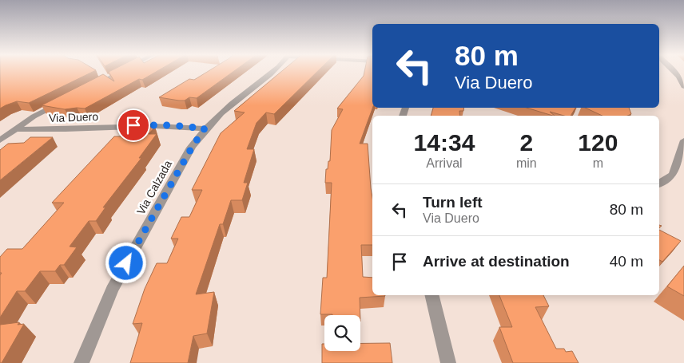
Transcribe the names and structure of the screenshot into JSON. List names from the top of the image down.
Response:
{
  "streets": {
    "street": ["Via Duero", "Via Calzada"]
  },
  "crossings": [
    ["Via Duero", "Via Calzada"]
  ],
  "page": {
    "turn": ["80 m", "Via Duero"],
    "eta": [
      "14:34",
      "Arrival",
      "2",
      "min",
      "120",
      "m"
    ],
    "list": [
      {
        "name": "Turn left",
        "note": "Via Duero",
        "value": "80 m"
      },
      {
        "name": "Arrive at destination",
        "value": "40 m"
      }
    ]
  }
}
